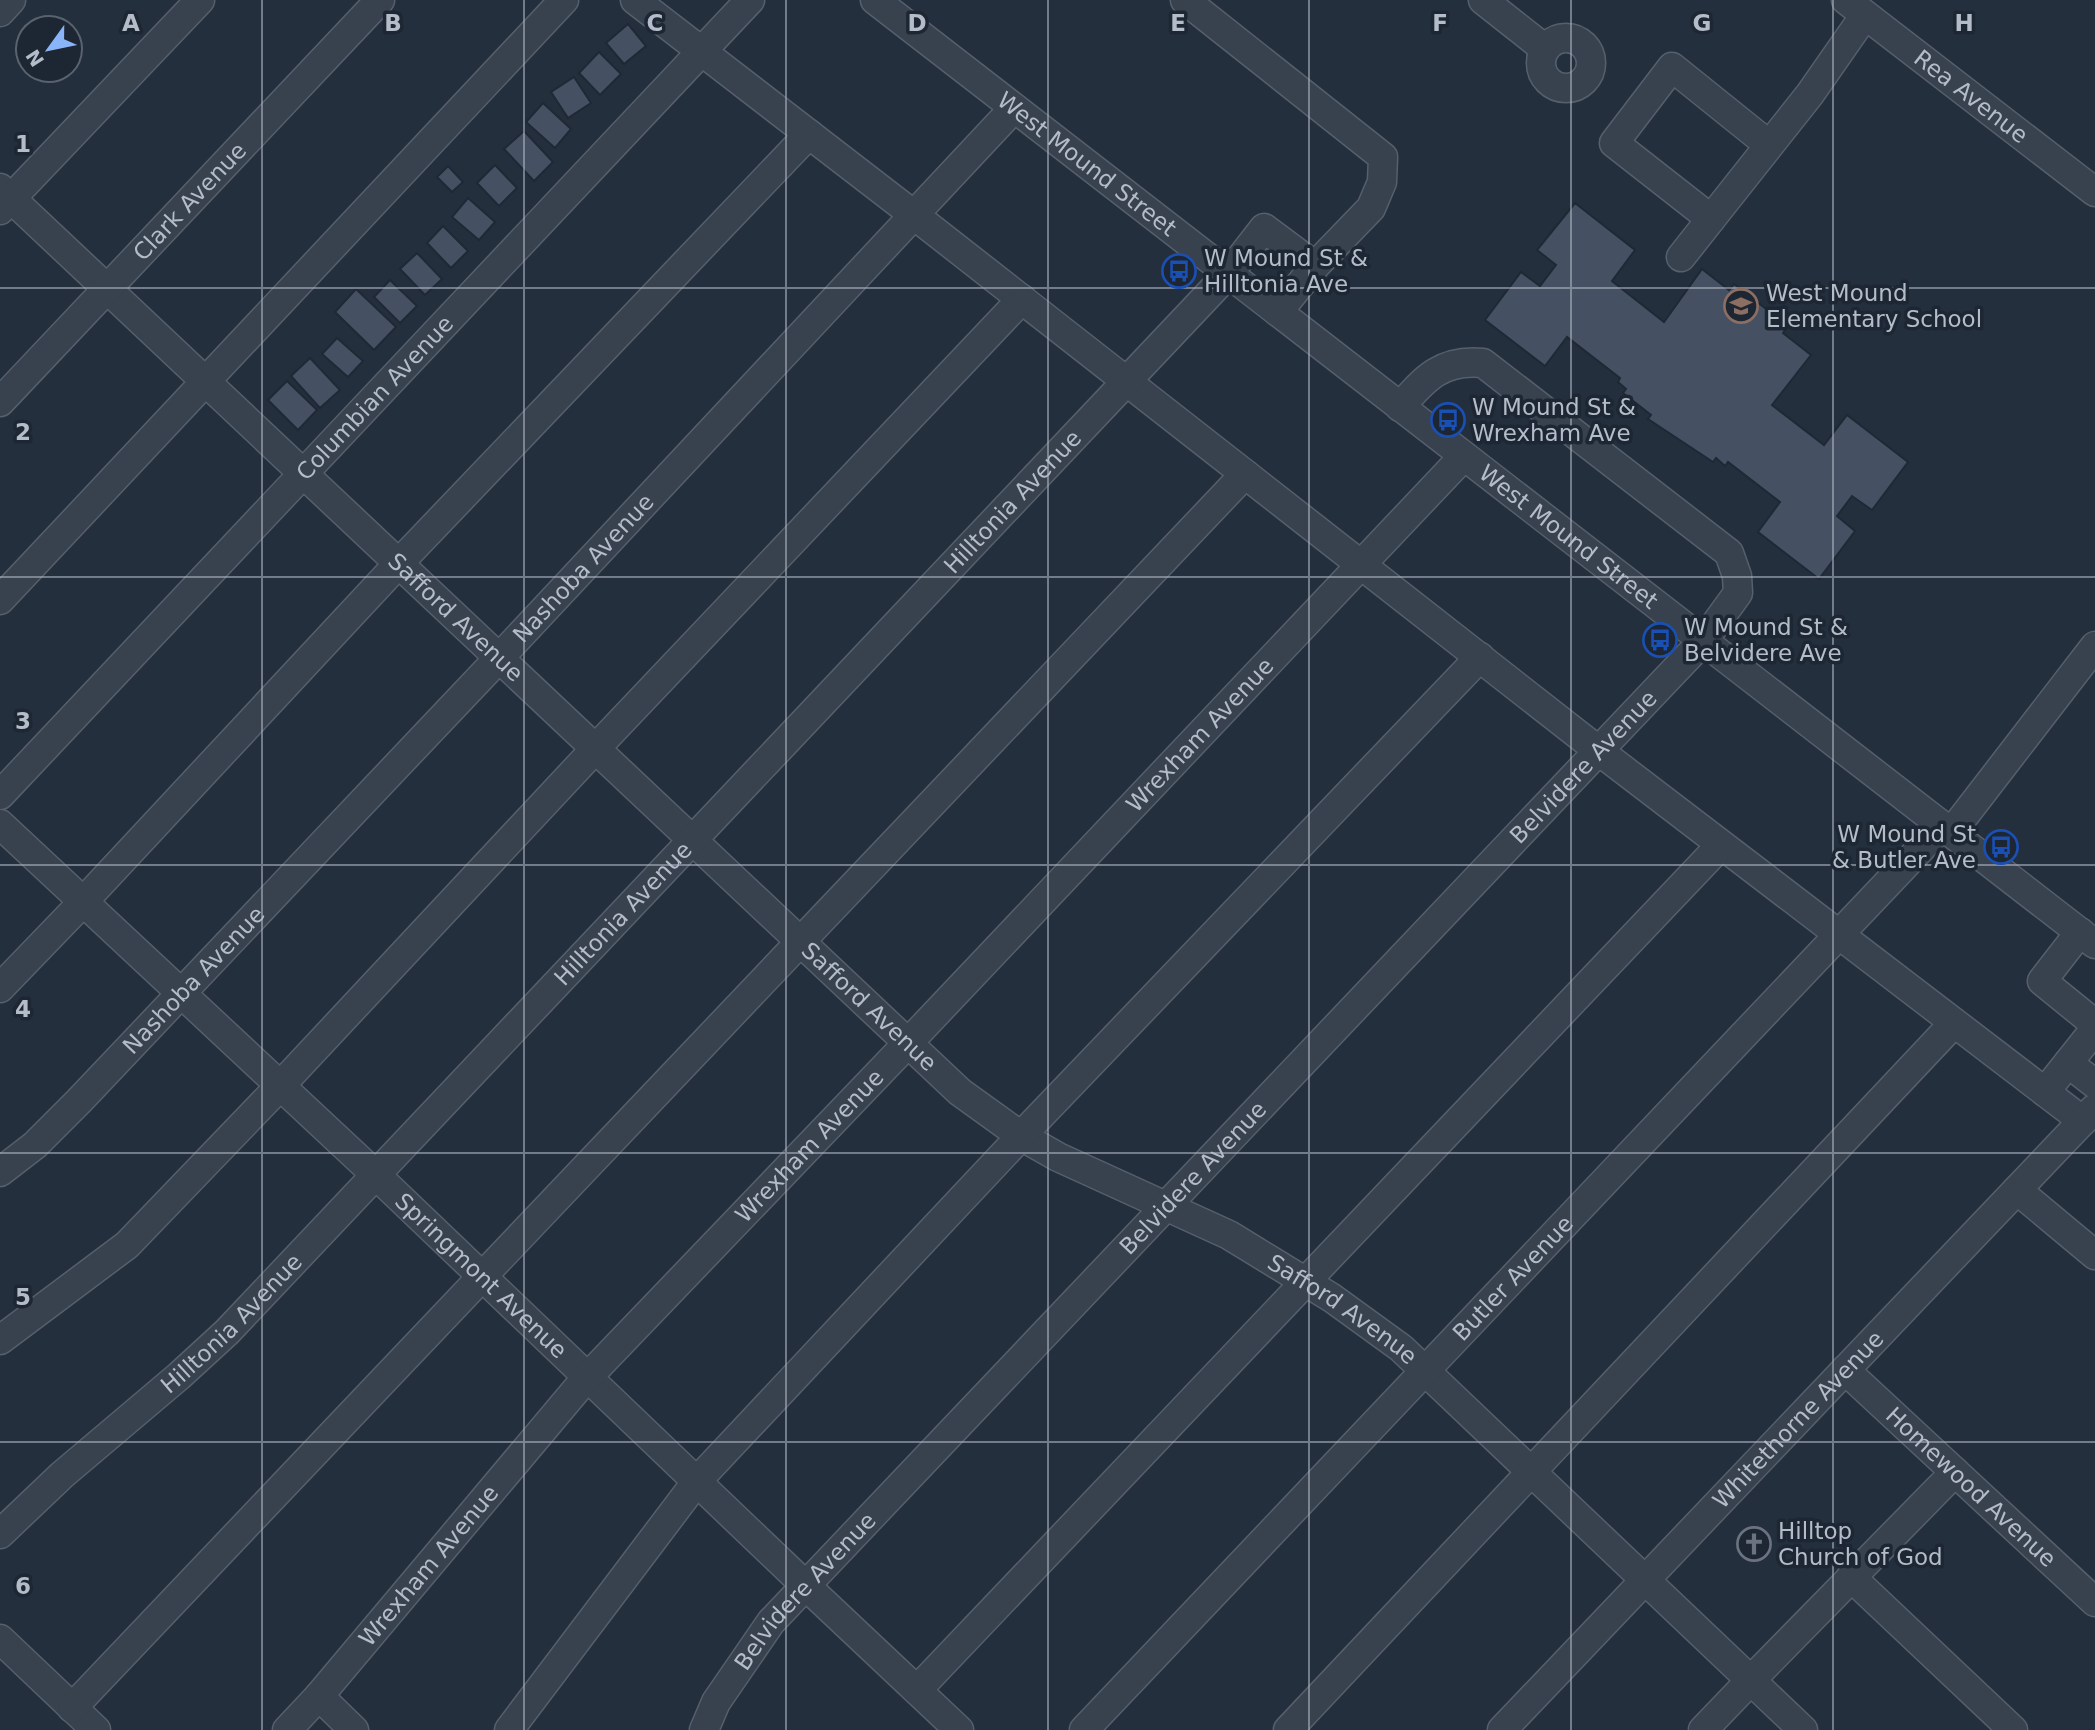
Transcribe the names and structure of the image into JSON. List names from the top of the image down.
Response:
{
  "streets": {
    "street": [
      "Rea Avenue",
      "West Mound Street",
      "Clark Avenue",
      "Columbian Avenue",
      "Hilltonia Avenue",
      "Nashoba Avenue",
      "Safford Avenue",
      "Wrexham Avenue",
      "Belvidere Avenue",
      "Springmont Avenue",
      "Butler Avenue",
      "Whitethorne Avenue",
      "Homewood Avenue"
    ]
  },
  "crossings": [
    ["West Mound Street", "Hilltonia Avenue"],
    ["West Mound Street", "Nashoba Avenue"],
    ["West Mound Street", "Wrexham Avenue"],
    ["West Mound Street", "Belvidere Avenue"],
    ["West Mound Street", "Butler Avenue"],
    ["Clark Avenue", "Safford Avenue"],
    ["Columbian Avenue", "Safford Avenue"],
    ["Hilltonia Avenue", "Safford Avenue"],
    ["Hilltonia Avenue", "Springmont Avenue"],
    ["Nashoba Avenue", "Safford Avenue"],
    ["Nashoba Avenue", "Springmont Avenue"],
    ["Safford Avenue", "Wrexham Avenue"],
    ["Safford Avenue", "Belvidere Avenue"],
    ["Safford Avenue", "Butler Avenue"],
    ["Safford Avenue", "Whitethorne Avenue"],
    ["Wrexham Avenue", "Springmont Avenue"],
    ["Belvidere Avenue", "Springmont Avenue"],
    ["Whitethorne Avenue", "Homewood Avenue"]
  ],
  "places": {
    "bus stop": [
      "W Mound St & Hilltonia Ave",
      "W Mound St & Wrexham Ave",
      "W Mound St & Belvidere Ave",
      "W Mound St & Butler Ave"
    ],
    "school or university": ["West Mound Elementary School"],
    "church": ["Hilltop Church of God"]
  },
  "north": "bottom left",
  "grid": {
    "columns": [
      "A",
      "B",
      "C",
      "D",
      "E",
      "F",
      "G",
      "H"
    ],
    "rows": [
      "1",
      "2",
      "3",
      "4",
      "5",
      "6"
    ]
  }
}
